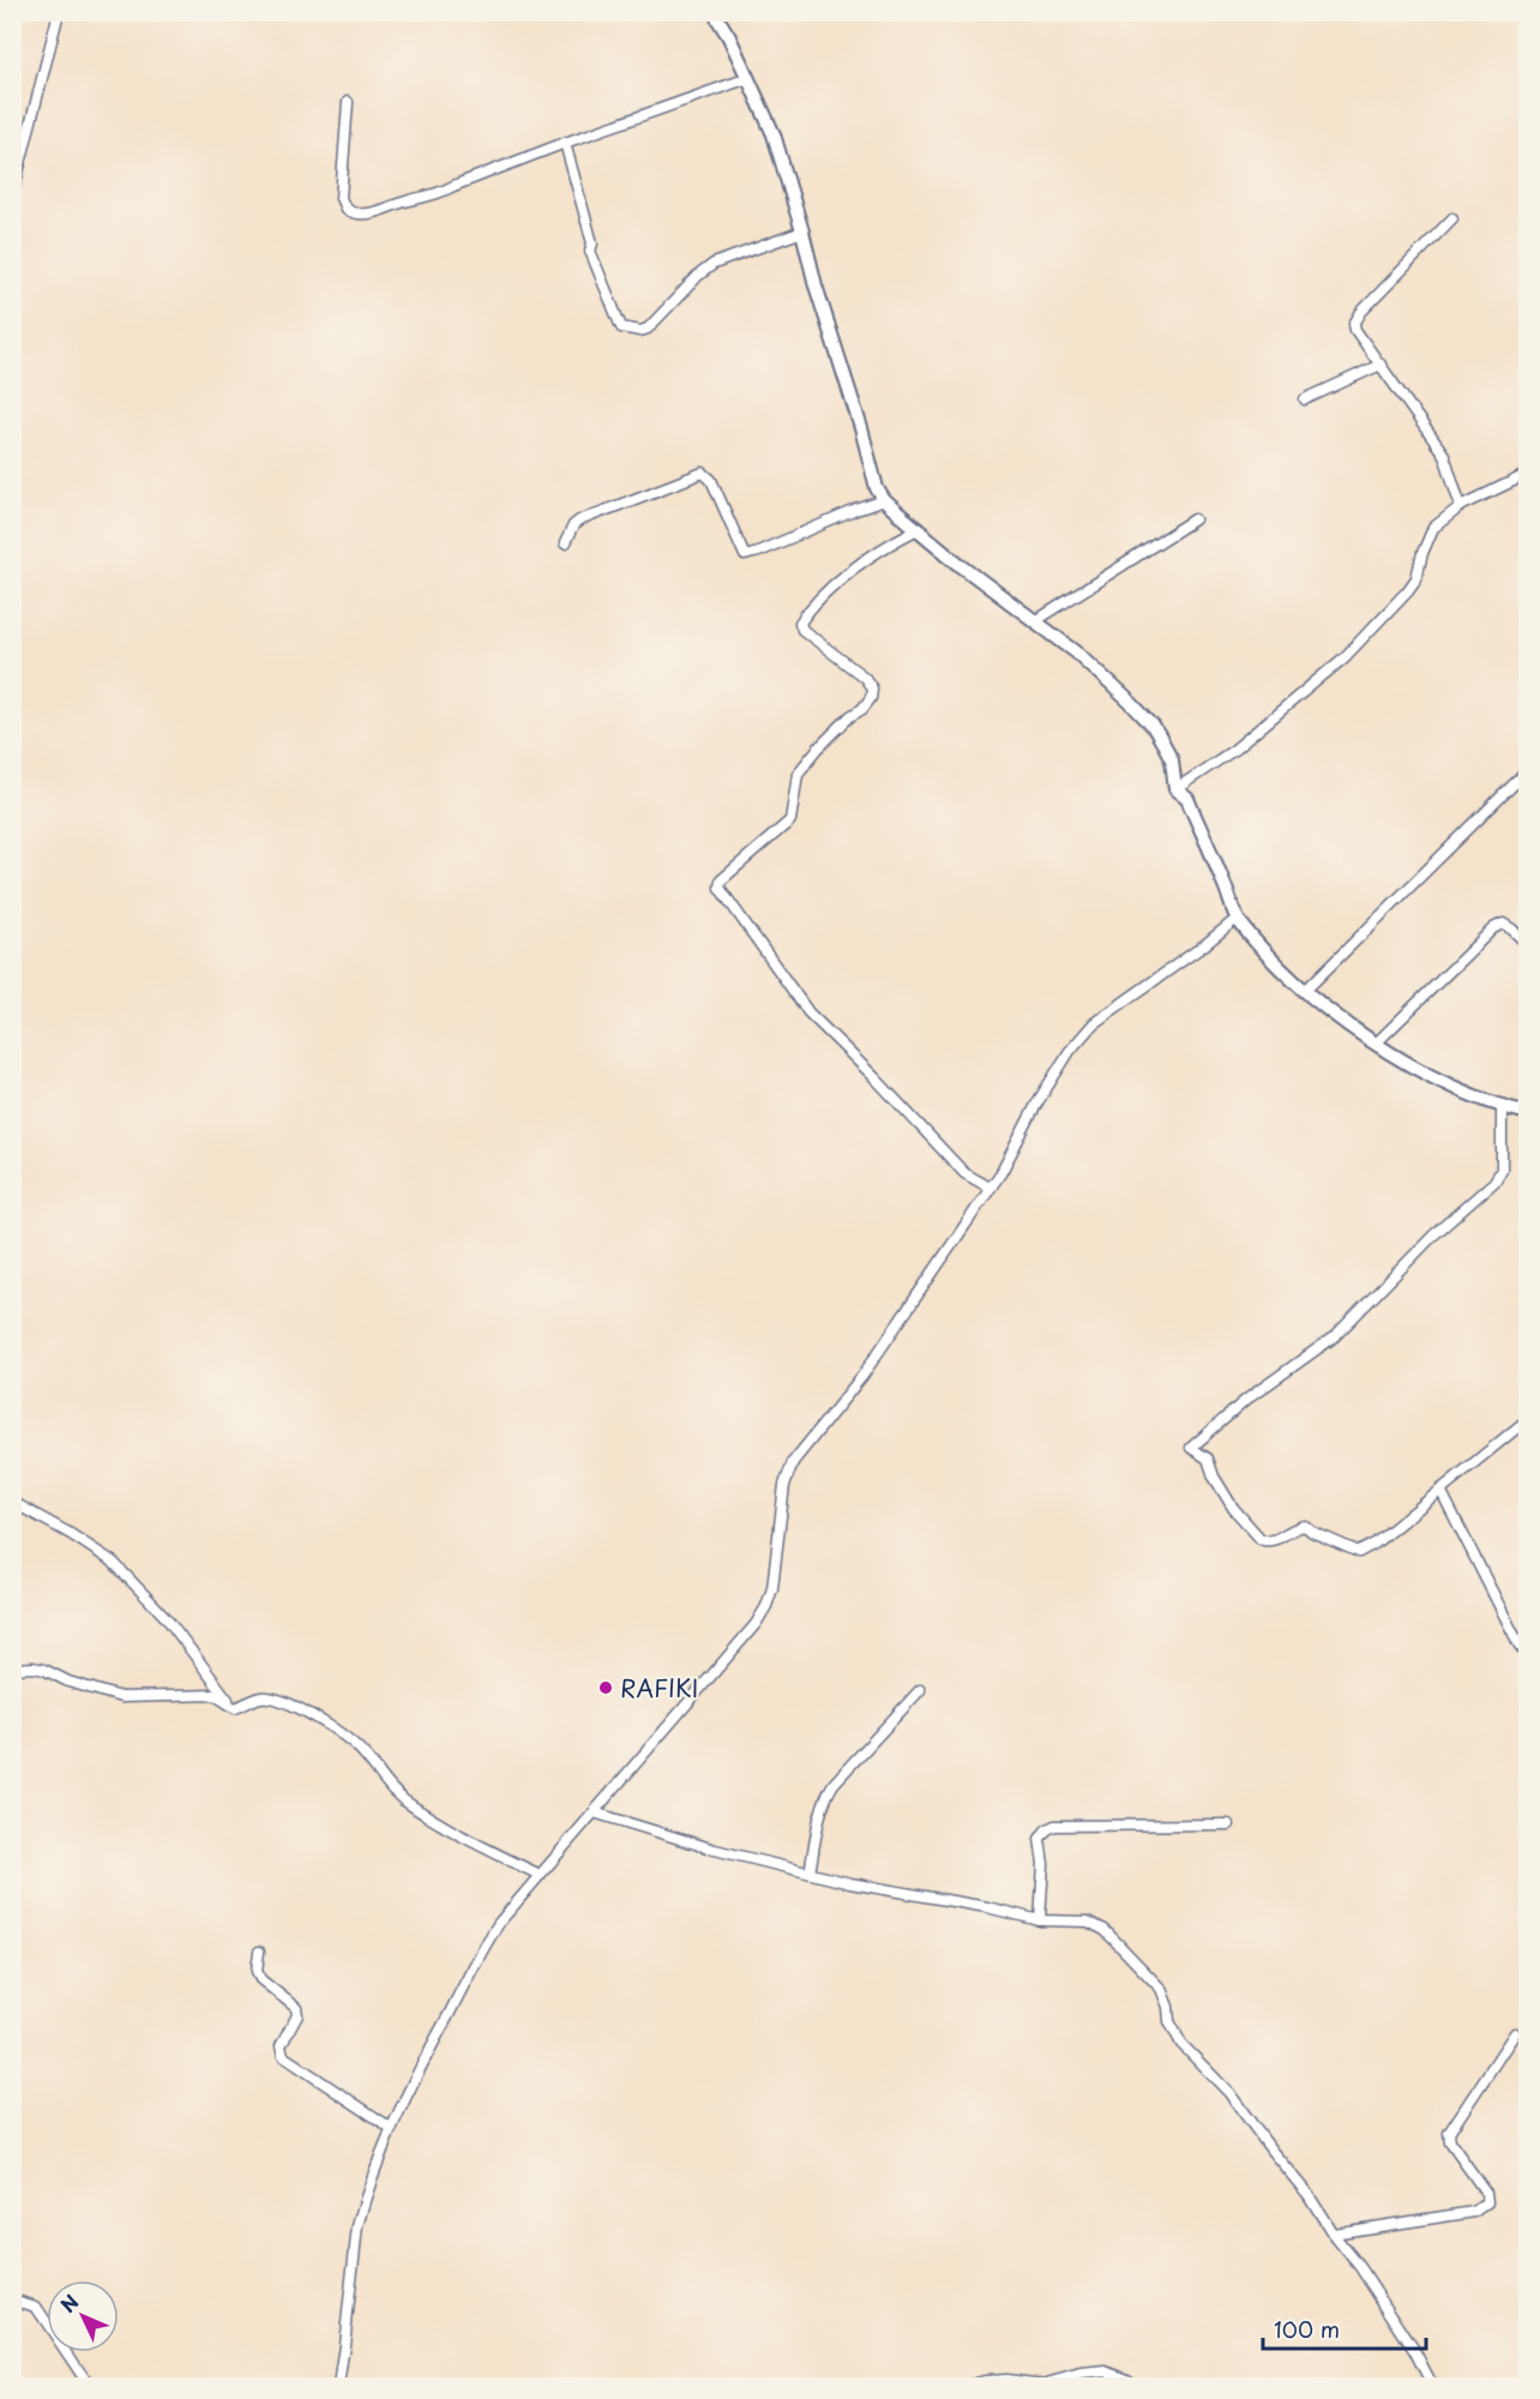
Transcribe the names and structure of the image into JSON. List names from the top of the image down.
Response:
{
  "places": ["RAFIKI"],
  "scale_bar": "100 m",
  "north": "top left"
}
